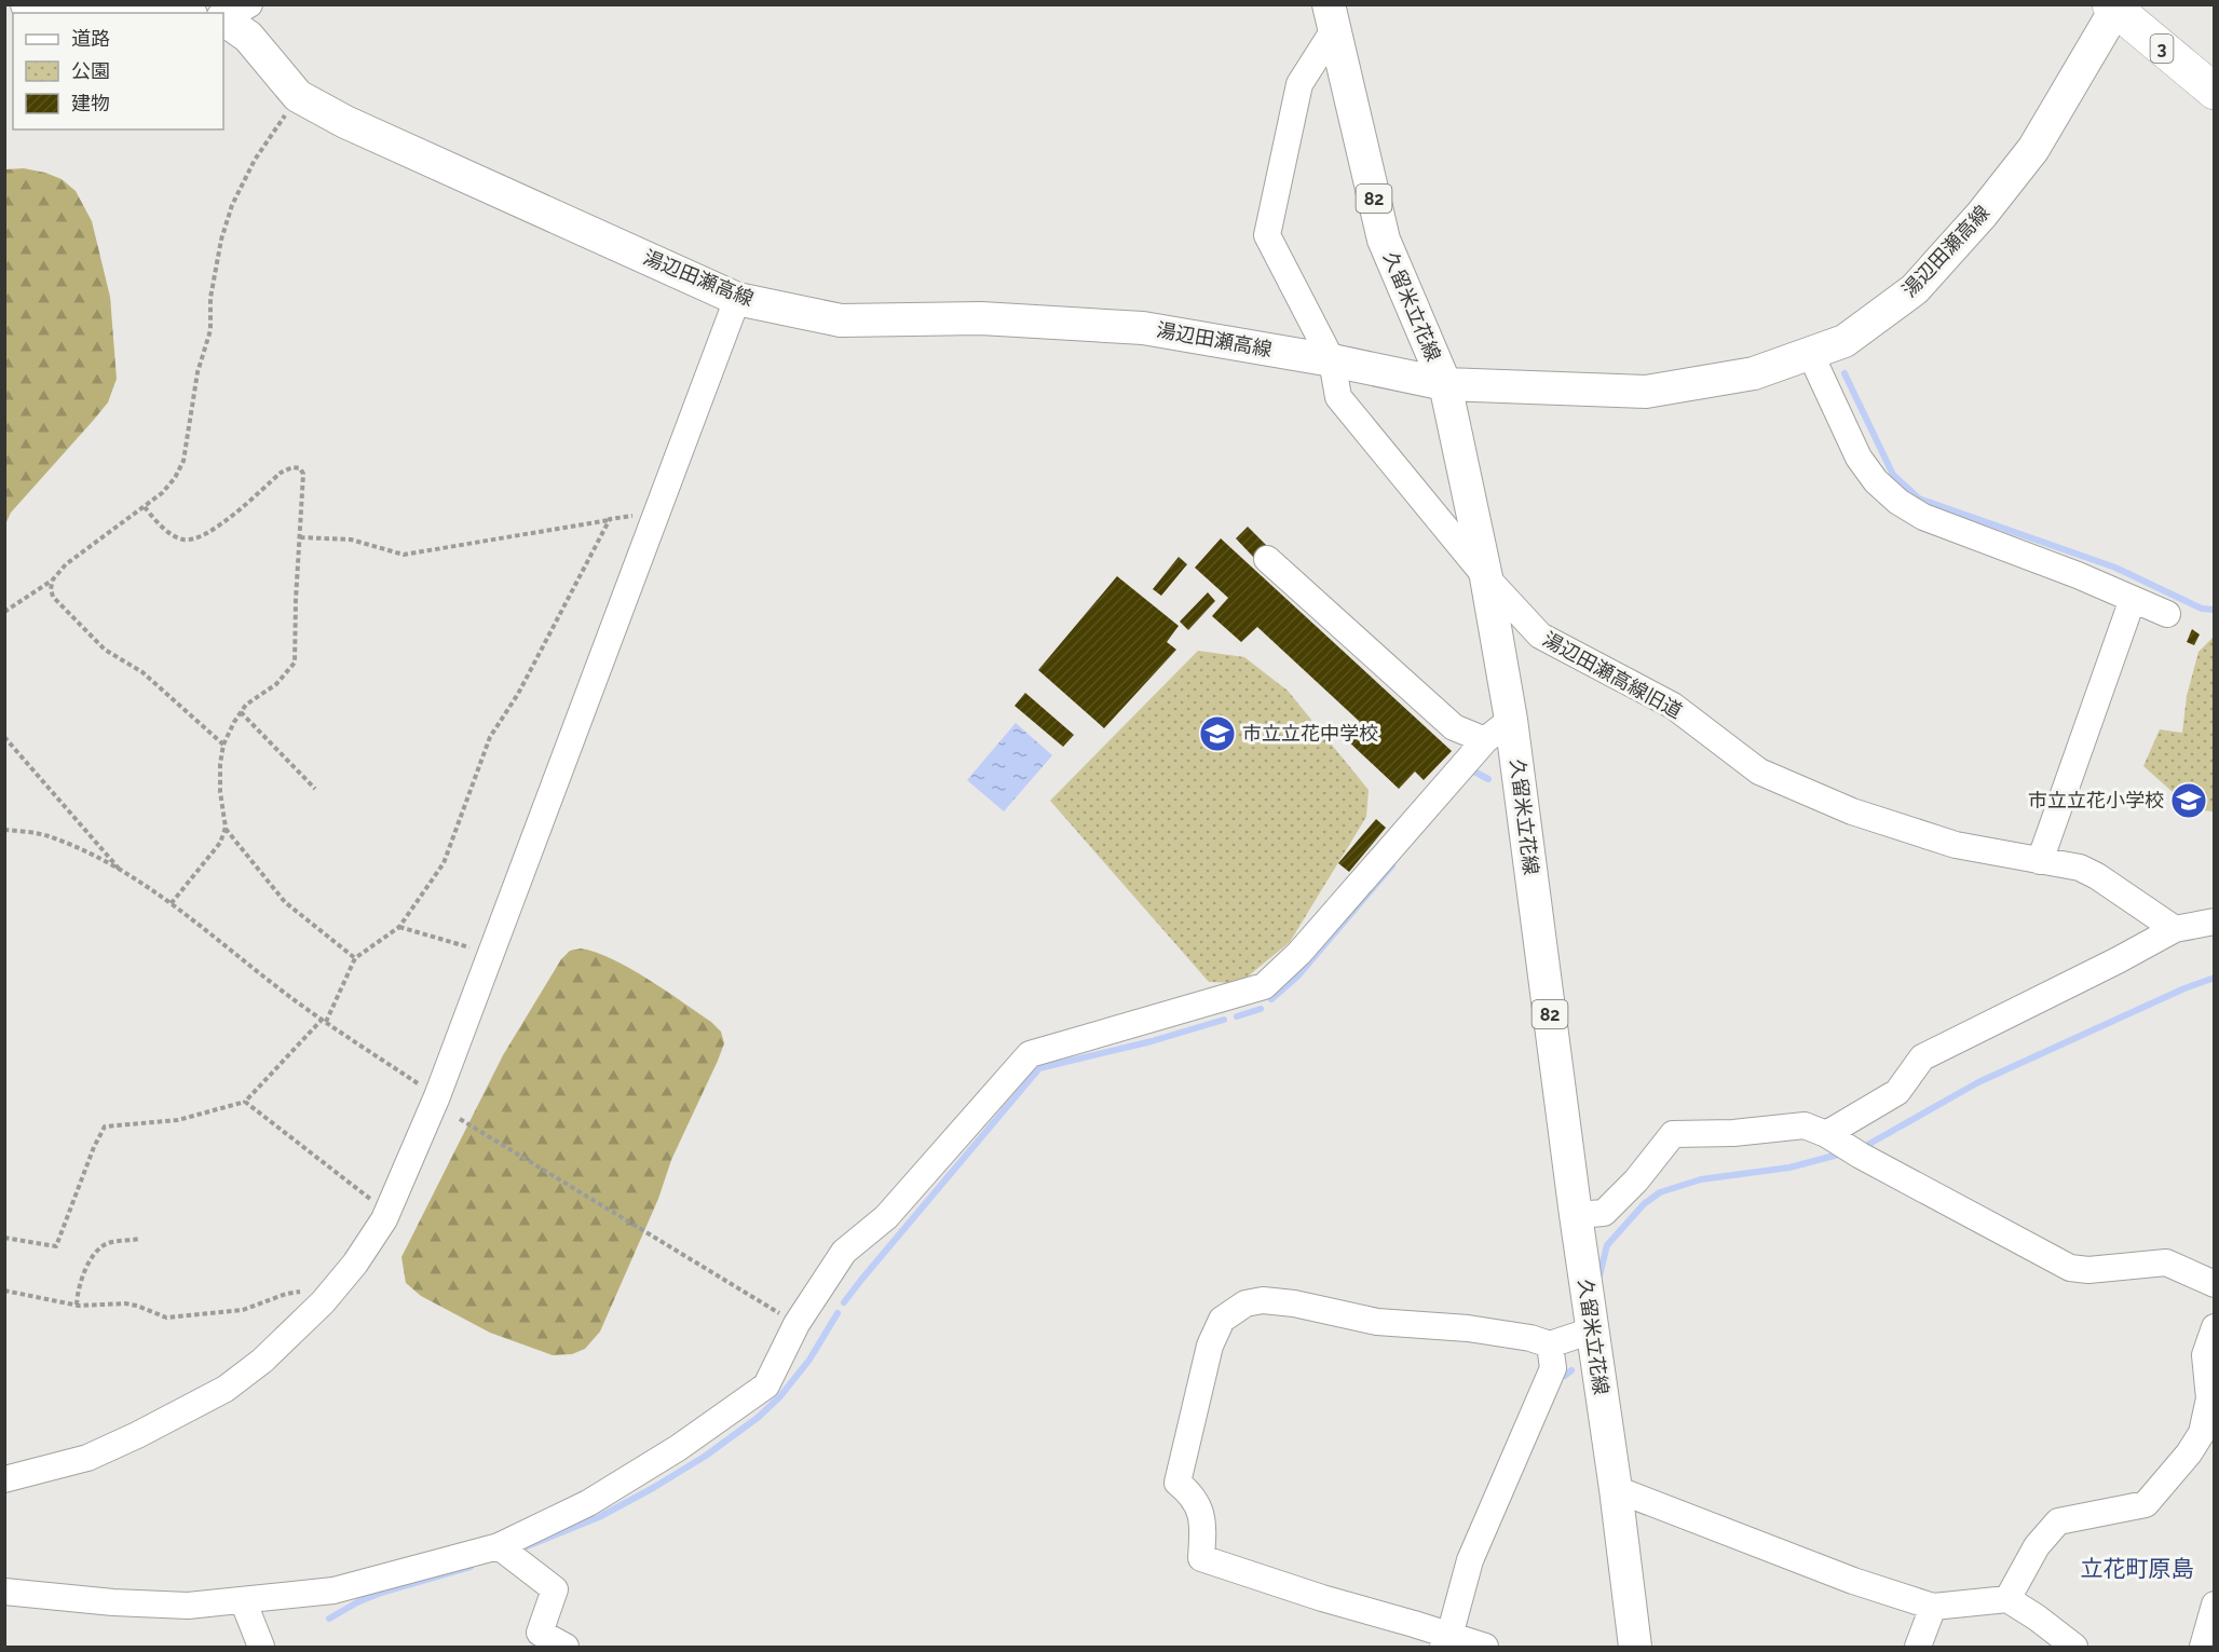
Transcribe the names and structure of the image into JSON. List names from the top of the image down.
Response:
{
  "streets": {
    "highway": ["3"],
    "main road": ["82", "湯辺田瀬高線", "久留米立花線"],
    "street": ["湯辺田瀬高線旧道"]
  },
  "crossings": [
    ["3", "湯辺田瀬高線"],
    ["湯辺田瀬高線", "久留米立花線"],
    ["湯辺田瀬高線", "湯辺田瀬高線旧道"],
    ["久留米立花線", "湯辺田瀬高線旧道"]
  ],
  "districts": ["立花町原島"],
  "places": {
    "school or university": ["市立立花中学校", "市立立花小学校"]
  },
  "legend": ["道路", "公園", "建物"]
}
